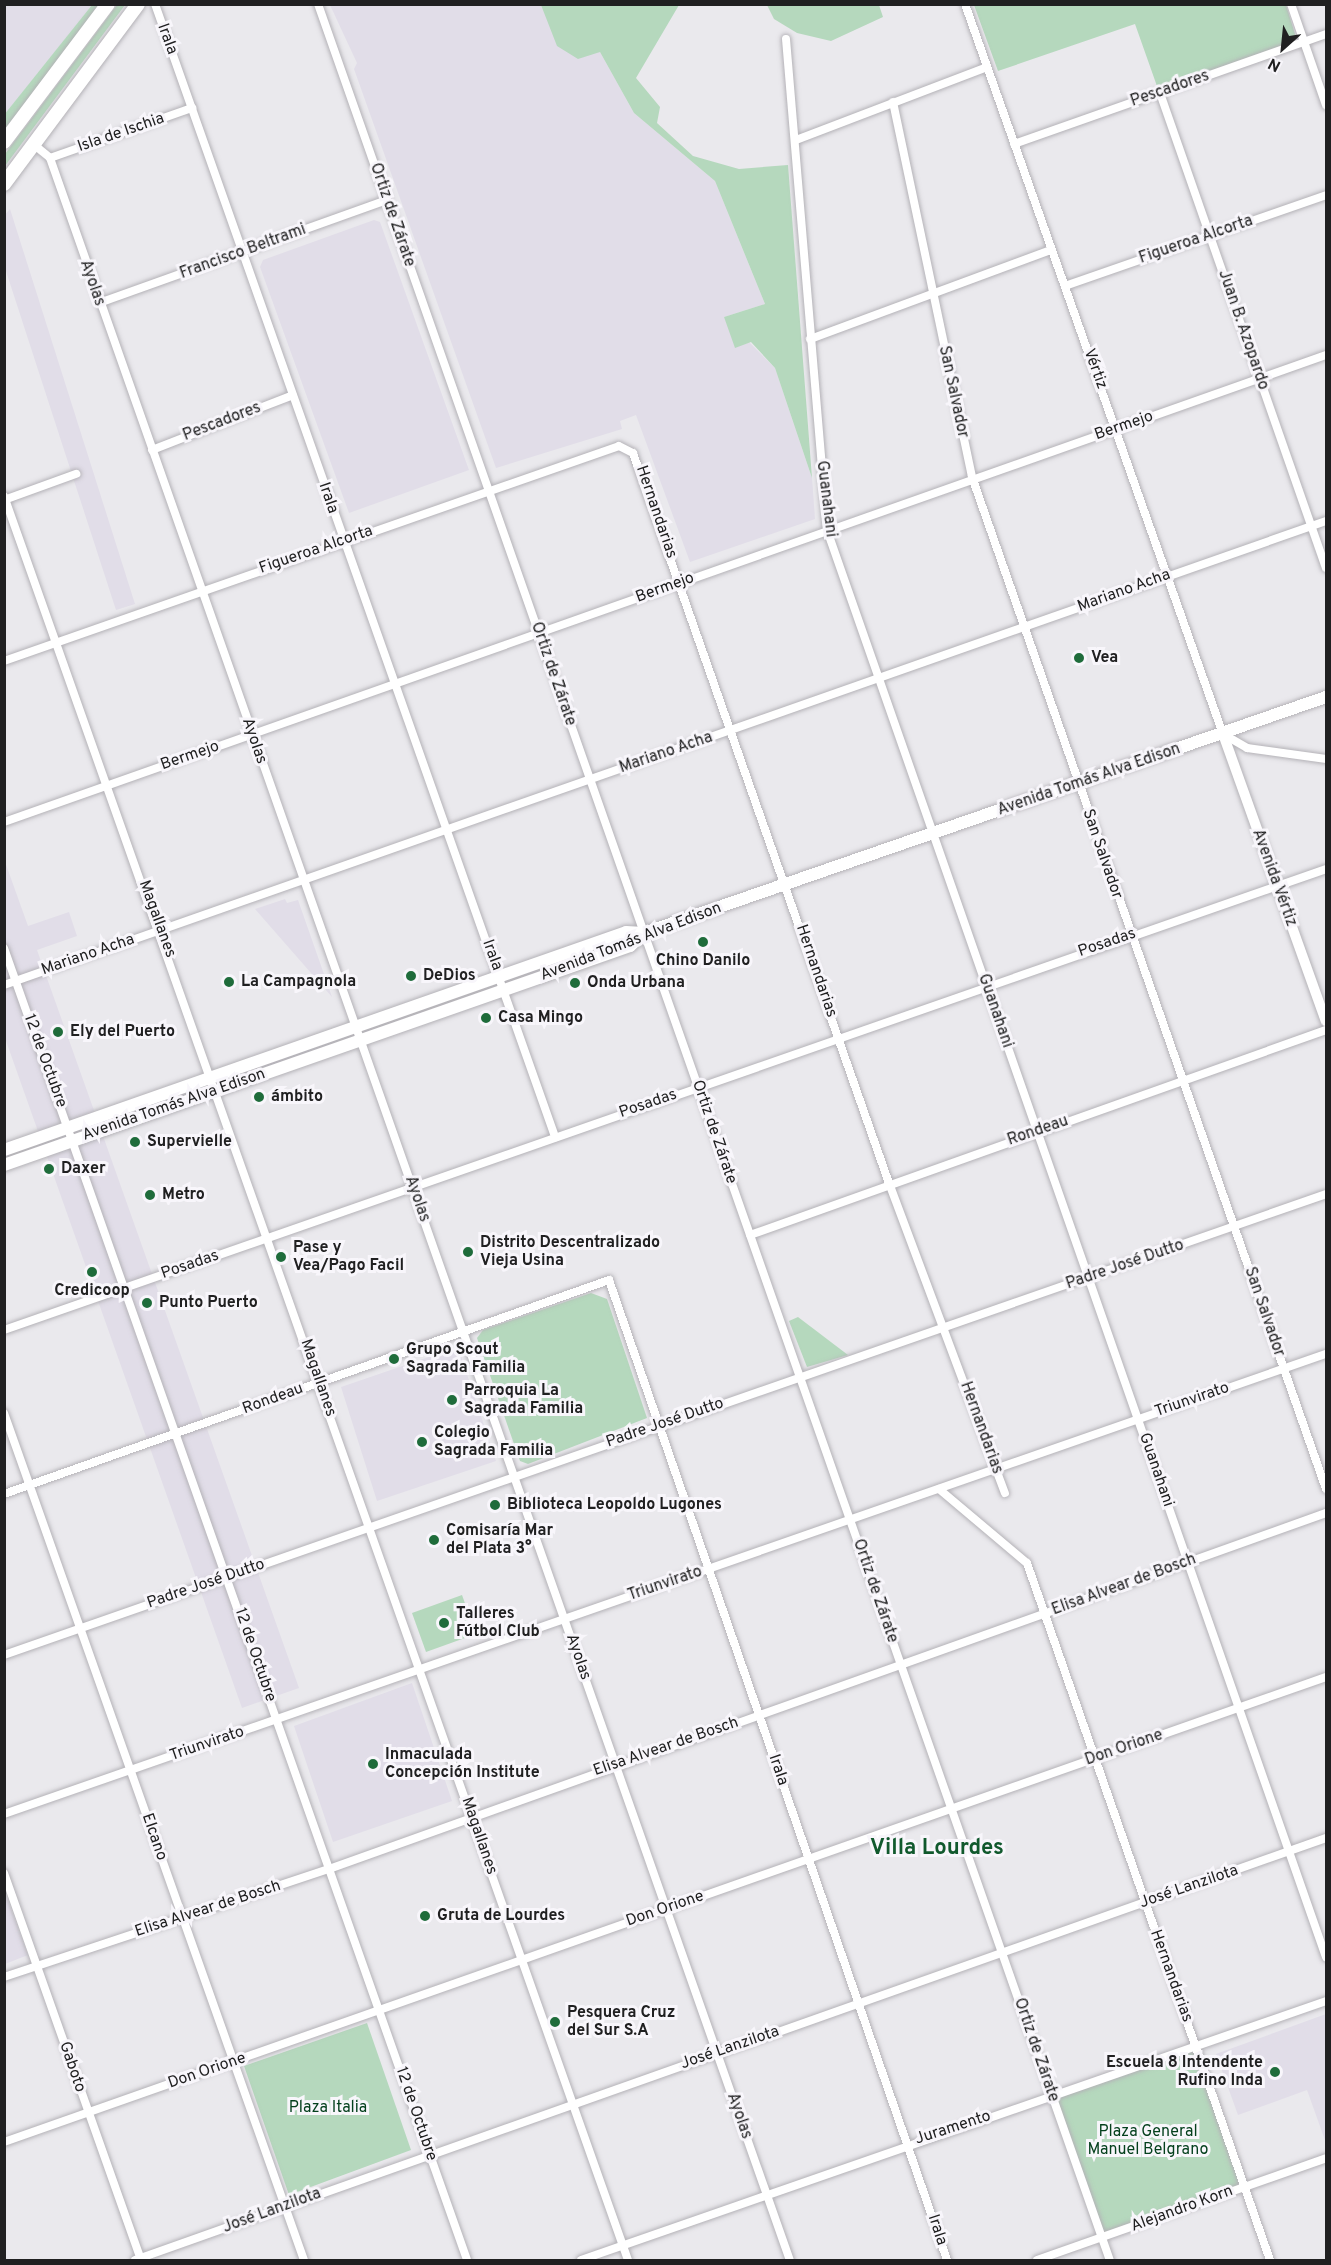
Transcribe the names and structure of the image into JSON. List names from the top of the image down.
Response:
{
  "streets": {
    "main road": ["Avenida Tomás Alva Edison"],
    "street": [
      "Irala",
      "Pescadores",
      "Isla de Ischia",
      "Ortiz de Zárate",
      "Figueroa Alcorta",
      "Francisco Beltrami",
      "Ayolas",
      "Juan B. Azopardo",
      "Vértiz",
      "San Salvador",
      "Bermejo",
      "Guanahani",
      "Hernandarias",
      "Mariano Acha",
      "Avenida Vértiz",
      "Magallanes",
      "Posadas",
      "12 de Octubre",
      "Rondeau",
      "Padre José Dutto",
      "Triunvirato",
      "Elisa Alvear de Bosch",
      "Don Orione",
      "Elcano",
      "José Lanzilota",
      "Gaboto",
      "Juramento",
      "Alejandro Korn"
    ]
  },
  "crossings": [
    ["Irala", "Pescadores"],
    ["Irala", "Isla de Ischia"],
    ["Irala", "Figueroa Alcorta"],
    ["Irala", "Francisco Beltrami"],
    ["Irala", "Bermejo"],
    ["Irala", "Mariano Acha"],
    ["Irala", "Avenida Tomás Alva Edison"],
    ["Irala", "Posadas"],
    ["Irala", "Rondeau"],
    ["Irala", "Padre José Dutto"],
    ["Irala", "Triunvirato"],
    ["Irala", "Elisa Alvear de Bosch"],
    ["Irala", "Don Orione"],
    ["Irala", "José Lanzilota"],
    ["Irala", "Juramento"],
    ["Pescadores", "Ayolas"],
    ["Pescadores", "Juan B. Azopardo"],
    ["Pescadores", "Vértiz"],
    ["Isla de Ischia", "Ayolas"],
    ["Ortiz de Zárate", "Figueroa Alcorta"],
    ["Ortiz de Zárate", "Francisco Beltrami"],
    ["Ortiz de Zárate", "Bermejo"],
    ["Ortiz de Zárate", "Mariano Acha"],
    ["Ortiz de Zárate", "Avenida Tomás Alva Edison"],
    ["Ortiz de Zárate", "Posadas"],
    ["Ortiz de Zárate", "Rondeau"],
    ["Ortiz de Zárate", "Padre José Dutto"],
    ["Ortiz de Zárate", "Triunvirato"],
    ["Ortiz de Zárate", "Elisa Alvear de Bosch"],
    ["Ortiz de Zárate", "Don Orione"],
    ["Ortiz de Zárate", "José Lanzilota"],
    ["Ortiz de Zárate", "Juramento"],
    ["Ortiz de Zárate", "Alejandro Korn"],
    ["Figueroa Alcorta", "Ayolas"],
    ["Figueroa Alcorta", "Juan B. Azopardo"],
    ["Figueroa Alcorta", "Vértiz"],
    ["Figueroa Alcorta", "Hernandarias"],
    ["Figueroa Alcorta", "Magallanes"],
    ["Francisco Beltrami", "Ayolas"],
    ["Ayolas", "Bermejo"],
    ["Ayolas", "Mariano Acha"],
    ["Ayolas", "Avenida Tomás Alva Edison"],
    ["Ayolas", "Posadas"],
    ["Ayolas", "Rondeau"],
    ["Ayolas", "Padre José Dutto"],
    ["Ayolas", "Triunvirato"],
    ["Ayolas", "Elisa Alvear de Bosch"],
    ["Ayolas", "Don Orione"],
    ["Ayolas", "José Lanzilota"],
    ["Ayolas", "Juramento"],
    ["Juan B. Azopardo", "Bermejo"],
    ["Juan B. Azopardo", "Mariano Acha"],
    ["Vértiz", "Bermejo"],
    ["Vértiz", "Mariano Acha"],
    ["Vértiz", "Avenida Tomás Alva Edison"],
    ["Vértiz", "Avenida Vértiz"],
    ["San Salvador", "Bermejo"],
    ["San Salvador", "Mariano Acha"],
    ["San Salvador", "Avenida Tomás Alva Edison"],
    ["San Salvador", "Posadas"],
    ["San Salvador", "Rondeau"],
    ["San Salvador", "Padre José Dutto"],
    ["San Salvador", "Triunvirato"],
    ["Bermejo", "Guanahani"],
    ["Bermejo", "Hernandarias"],
    ["Bermejo", "Magallanes"],
    ["Guanahani", "Mariano Acha"],
    ["Guanahani", "Avenida Tomás Alva Edison"],
    ["Guanahani", "Posadas"],
    ["Guanahani", "Rondeau"],
    ["Guanahani", "Padre José Dutto"],
    ["Guanahani", "Triunvirato"],
    ["Guanahani", "Elisa Alvear de Bosch"],
    ["Guanahani", "Don Orione"],
    ["Guanahani", "José Lanzilota"],
    ["Hernandarias", "Mariano Acha"],
    ["Hernandarias", "Avenida Tomás Alva Edison"],
    ["Hernandarias", "Posadas"],
    ["Hernandarias", "Rondeau"],
    ["Hernandarias", "Padre José Dutto"],
    ["Hernandarias", "Triunvirato"],
    ["Hernandarias", "Elisa Alvear de Bosch"],
    ["Hernandarias", "Don Orione"],
    ["Hernandarias", "José Lanzilota"],
    ["Hernandarias", "Juramento"],
    ["Hernandarias", "Alejandro Korn"],
    ["Mariano Acha", "Magallanes"],
    ["Mariano Acha", "12 de Octubre"],
    ["Avenida Tomás Alva Edison", "Avenida Vértiz"],
    ["Avenida Tomás Alva Edison", "Magallanes"],
    ["Avenida Tomás Alva Edison", "12 de Octubre"],
    ["Avenida Vértiz", "Posadas"],
    ["Magallanes", "Posadas"],
    ["Magallanes", "Rondeau"],
    ["Magallanes", "Padre José Dutto"],
    ["Magallanes", "Triunvirato"],
    ["Magallanes", "Elisa Alvear de Bosch"],
    ["Magallanes", "Don Orione"],
    ["Magallanes", "José Lanzilota"],
    ["Magallanes", "Juramento"],
    ["Posadas", "12 de Octubre"],
    ["12 de Octubre", "Rondeau"],
    ["12 de Octubre", "Padre José Dutto"],
    ["12 de Octubre", "Triunvirato"],
    ["12 de Octubre", "Elisa Alvear de Bosch"],
    ["12 de Octubre", "Don Orione"],
    ["12 de Octubre", "José Lanzilota"],
    ["Rondeau", "Elcano"],
    ["Padre José Dutto", "Elcano"],
    ["Triunvirato", "Elcano"],
    ["Elisa Alvear de Bosch", "Elcano"],
    ["Elisa Alvear de Bosch", "Gaboto"],
    ["Don Orione", "Elcano"],
    ["Don Orione", "Gaboto"],
    ["Elcano", "José Lanzilota"],
    ["José Lanzilota", "Gaboto"]
  ],
  "districts": ["Villa Lourdes"],
  "parks": ["Plaza Italia", "Plaza General Manuel Belgrano"],
  "places": [
    "Vea",
    "Chino Danilo",
    "DeDios",
    "La Campagnola",
    "Onda Urbana",
    "Casa Mingo",
    "Ely del Puerto",
    "ámbito",
    "Supervielle",
    "Daxer",
    "Metro",
    "Distrito Descentralizado Vieja Usina",
    "Pase y Vea/Pago Facil",
    "Credicoop",
    "Punto Puerto",
    "Grupo Scout Sagrada Familia",
    "Parroquia La Sagrada Familia",
    "Colegio Sagrada Familia",
    "Biblioteca Leopoldo Lugones",
    "Comisaría Mar del Plata 3°",
    "Talleres Fútbol Club",
    "Inmaculada Concepción Institute",
    "Gruta de Lourdes",
    "Pesquera Cruz del Sur S.A",
    "Escuela 8 Intendente Rufino Inda"
  ],
  "north": "bottom left"
}
